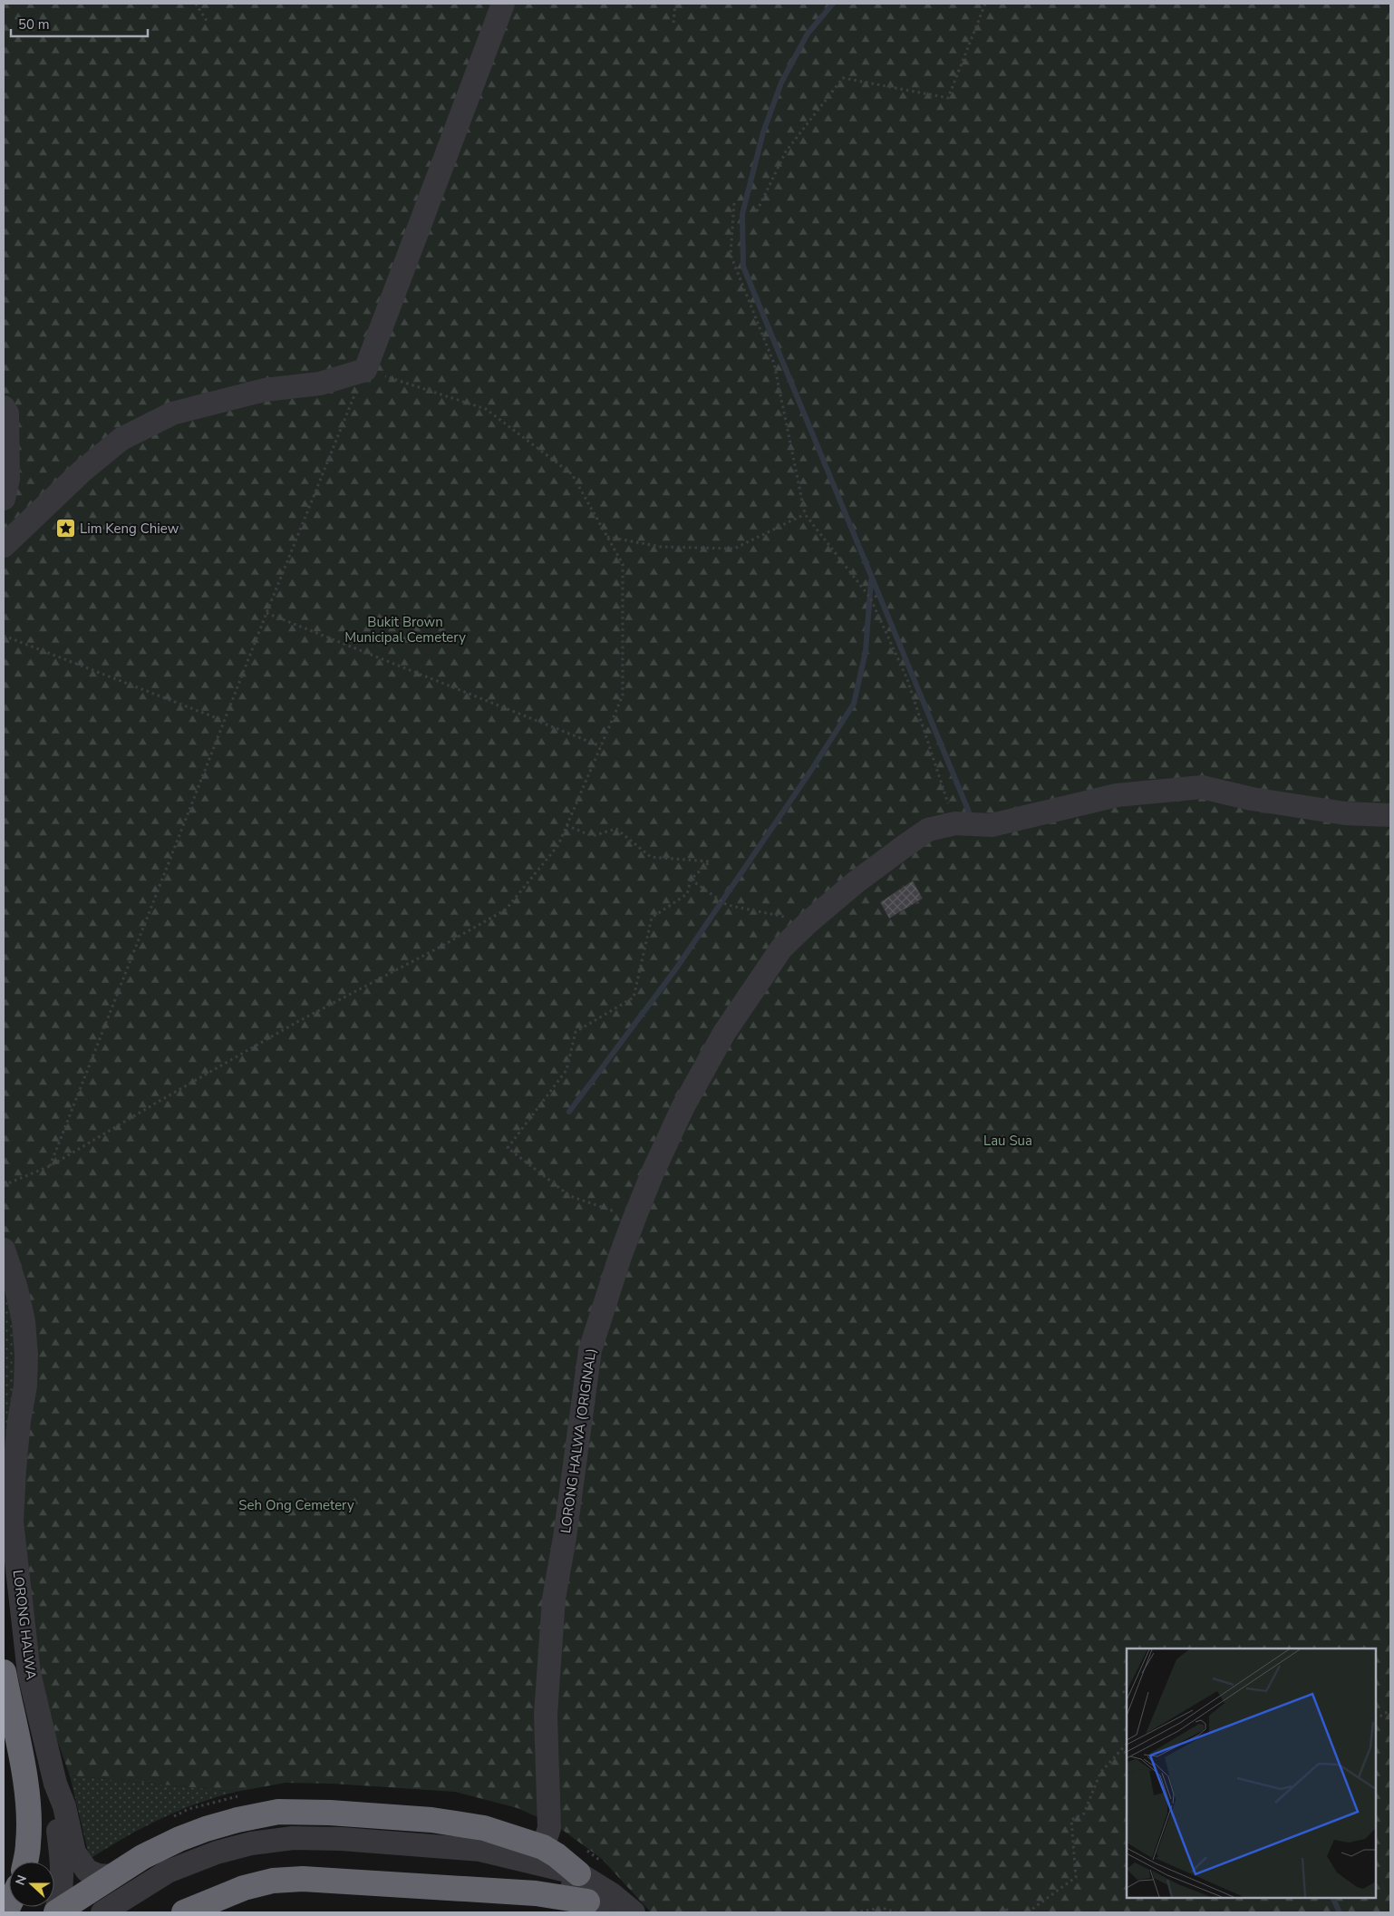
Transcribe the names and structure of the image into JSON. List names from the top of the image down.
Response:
{
  "streets": {
    "street": ["LORONG HALWA (ORIGINAL)", "LORONG HALWA"]
  },
  "parks": ["Bukit Brown Municipal Cemetery", "Lau Sua", "Seh Ong Cemetery"],
  "places": {
    "place": ["Lim Keng Chiew"]
  },
  "scale_bar": "50 m",
  "north": "left"
}
